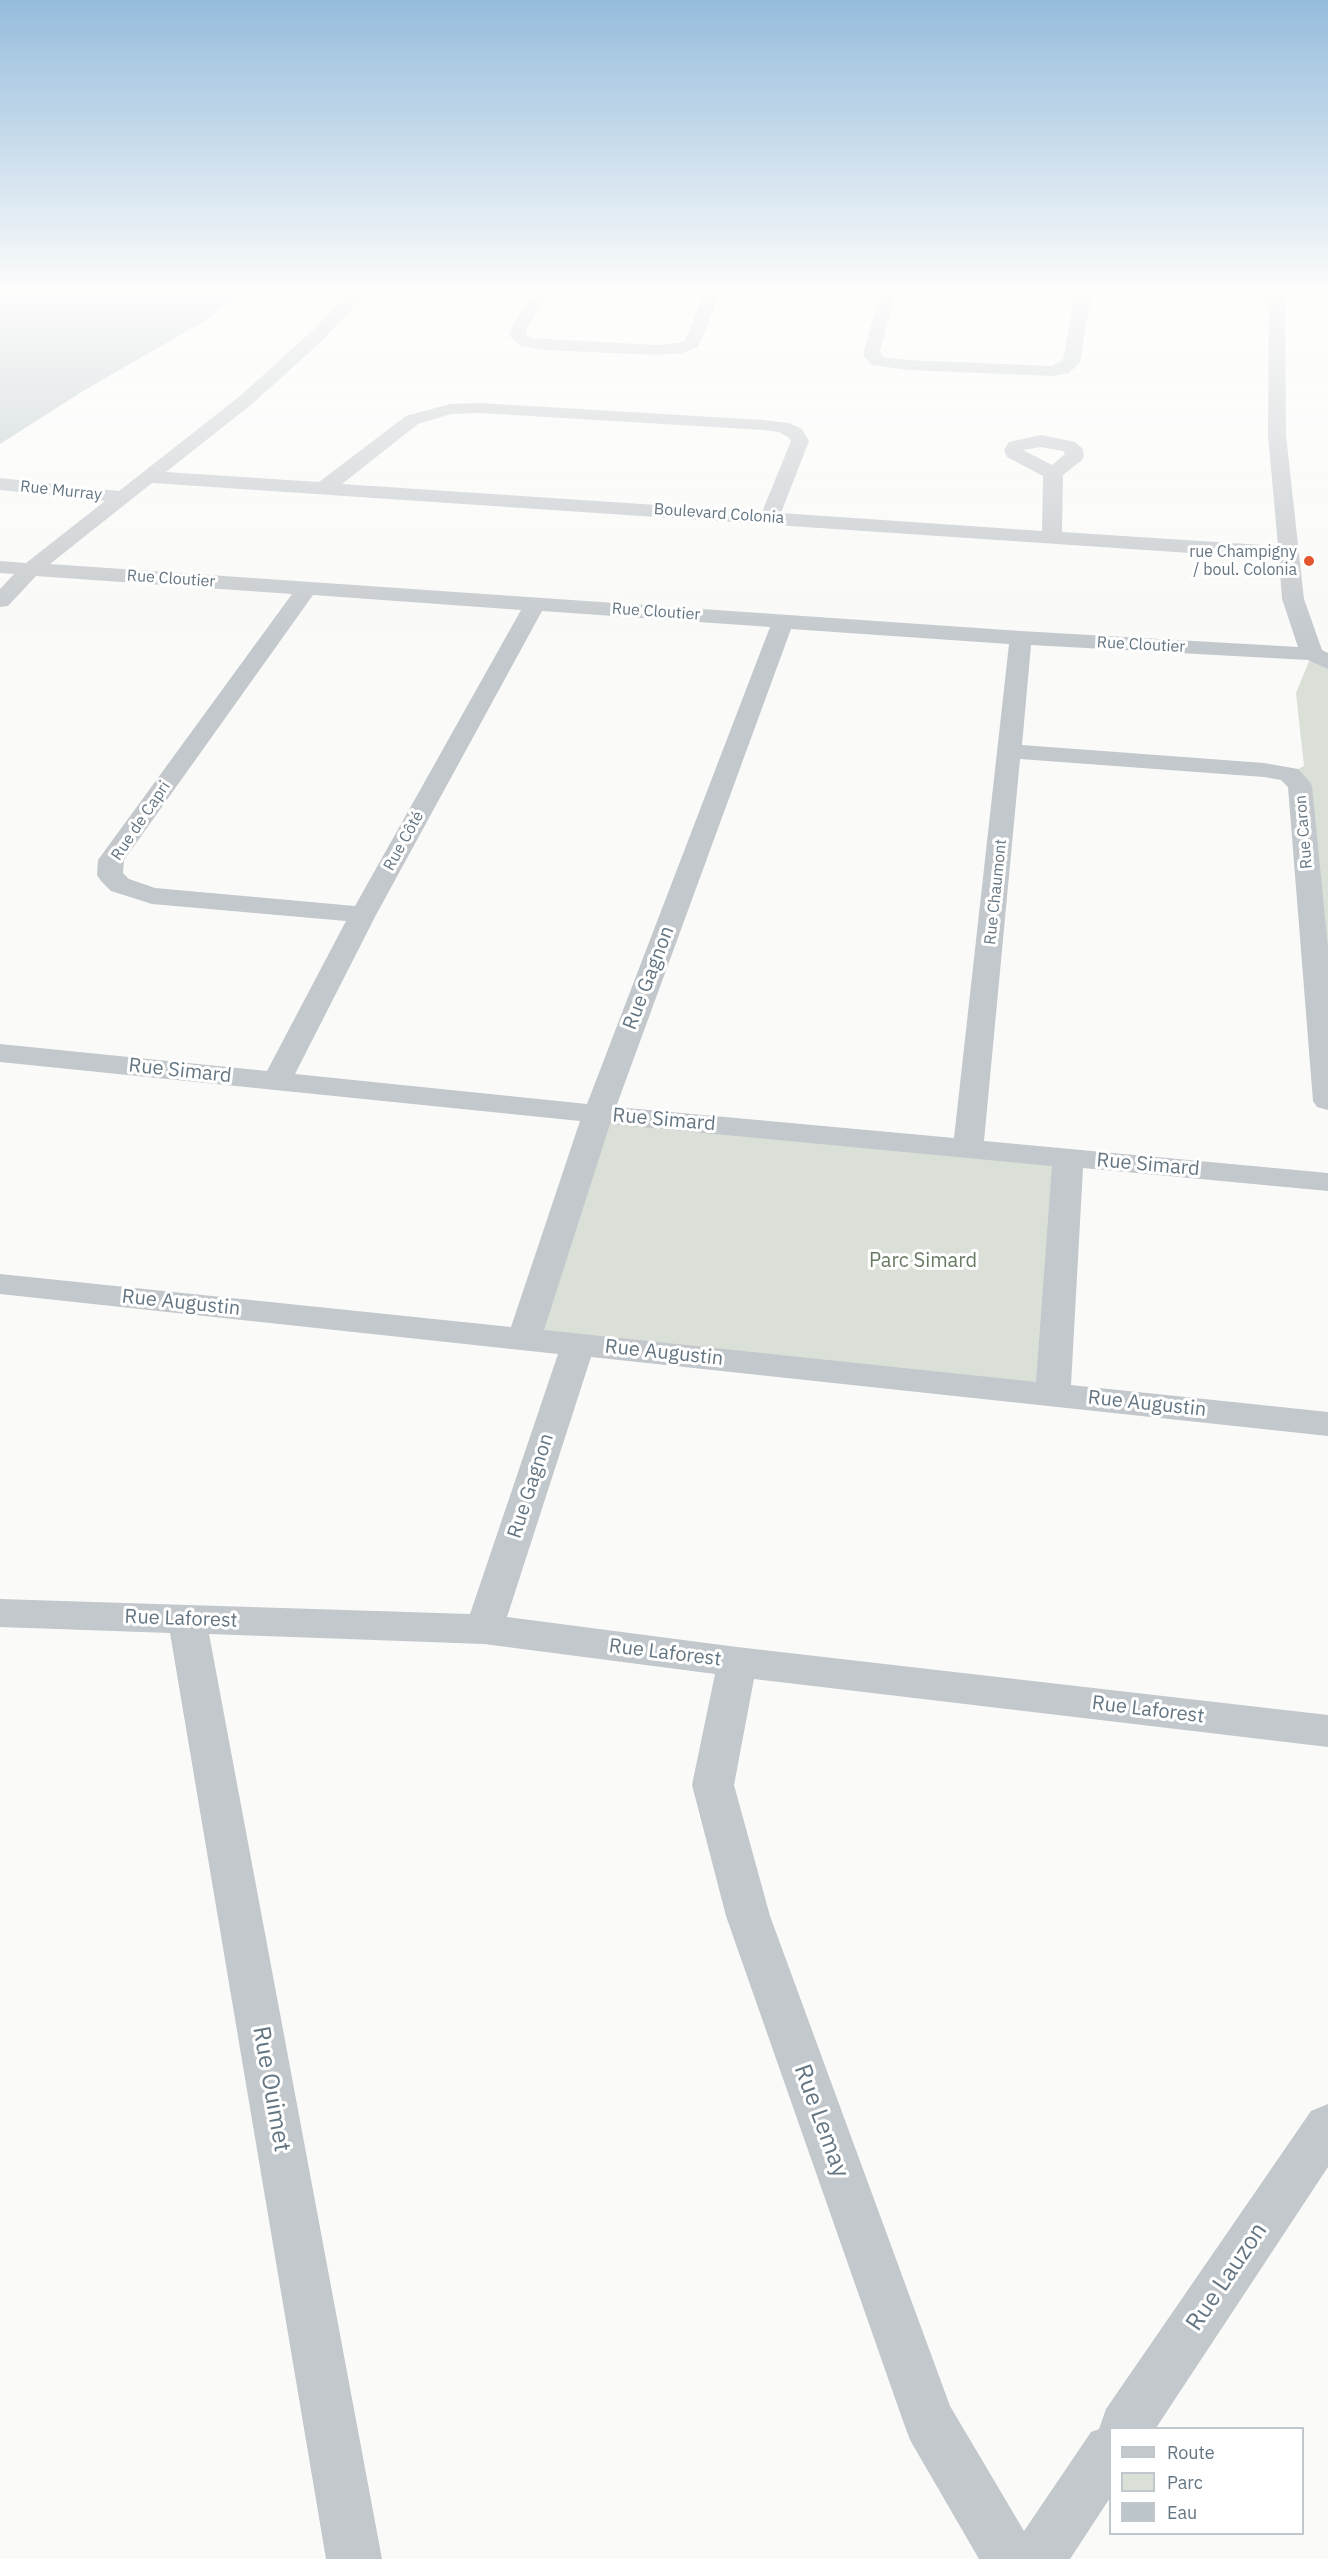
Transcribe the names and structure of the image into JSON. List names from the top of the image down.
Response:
{
  "streets": {
    "street": [
      "Rue Murray",
      "Boulevard Colonia",
      "Rue Cloutier",
      "Rue de Capri",
      "Rue Caron",
      "Rue Côté",
      "Rue Chaumont",
      "Rue Gagnon",
      "Rue Simard",
      "Rue Augustin",
      "Rue Laforest",
      "Rue Ouimet",
      "Rue Lemay",
      "Rue Lauzon"
    ]
  },
  "crossings": [
    ["Rue Cloutier", "Rue de Capri"],
    ["Rue Cloutier", "Rue Côté"],
    ["Rue Cloutier", "Rue Chaumont"],
    ["Rue Cloutier", "Rue Gagnon"],
    ["Rue de Capri", "Rue Côté"],
    ["Rue Caron", "Rue Chaumont"],
    ["Rue Côté", "Rue Simard"],
    ["Rue Chaumont", "Rue Simard"],
    ["Rue Gagnon", "Rue Simard"],
    ["Rue Gagnon", "Rue Augustin"],
    ["Rue Gagnon", "Rue Laforest"],
    ["Rue Laforest", "Rue Ouimet"],
    ["Rue Laforest", "Rue Lemay"]
  ],
  "parks": ["Parc Simard"],
  "places": ["rue Champigny / boul. Colonia"],
  "legend": ["Route", "Parc", "Eau"]
}
